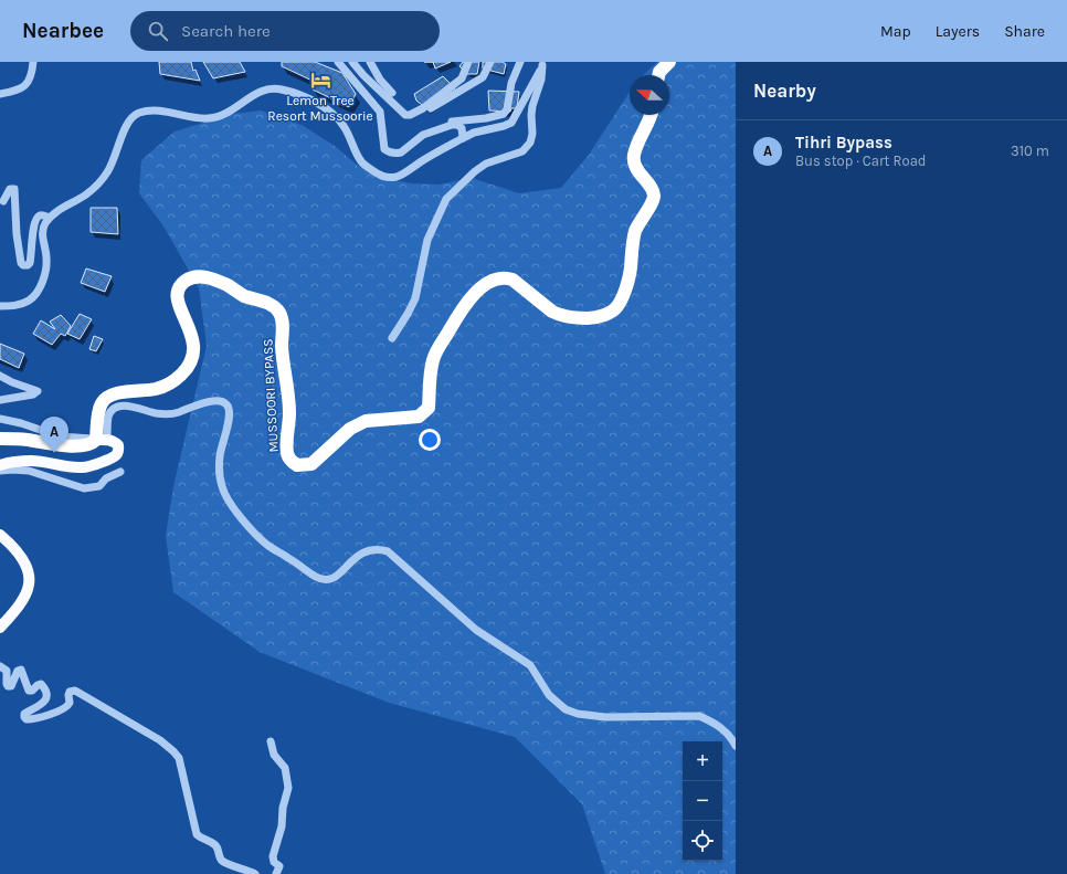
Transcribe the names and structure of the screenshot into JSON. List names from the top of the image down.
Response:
{
  "streets": {
    "highway": ["MUSSOORI BYPASS"]
  },
  "places": {
    "hotel": ["Lemon Tree Resort Mussoorie"]
  },
  "north": "left",
  "page": {
    "header": "Nearbee",
    "search": "Search here",
    "nav": ["Map", "Layers", "Share"],
    "heading": "Nearby",
    "list": [
      {
        "mark": "A",
        "name": "Tihri Bypass",
        "note": "Bus stop · Cart Road",
        "value": "310 m"
      }
    ],
    "pins": "A",
    "map_buttons": ["+", "−"]
  }
}
